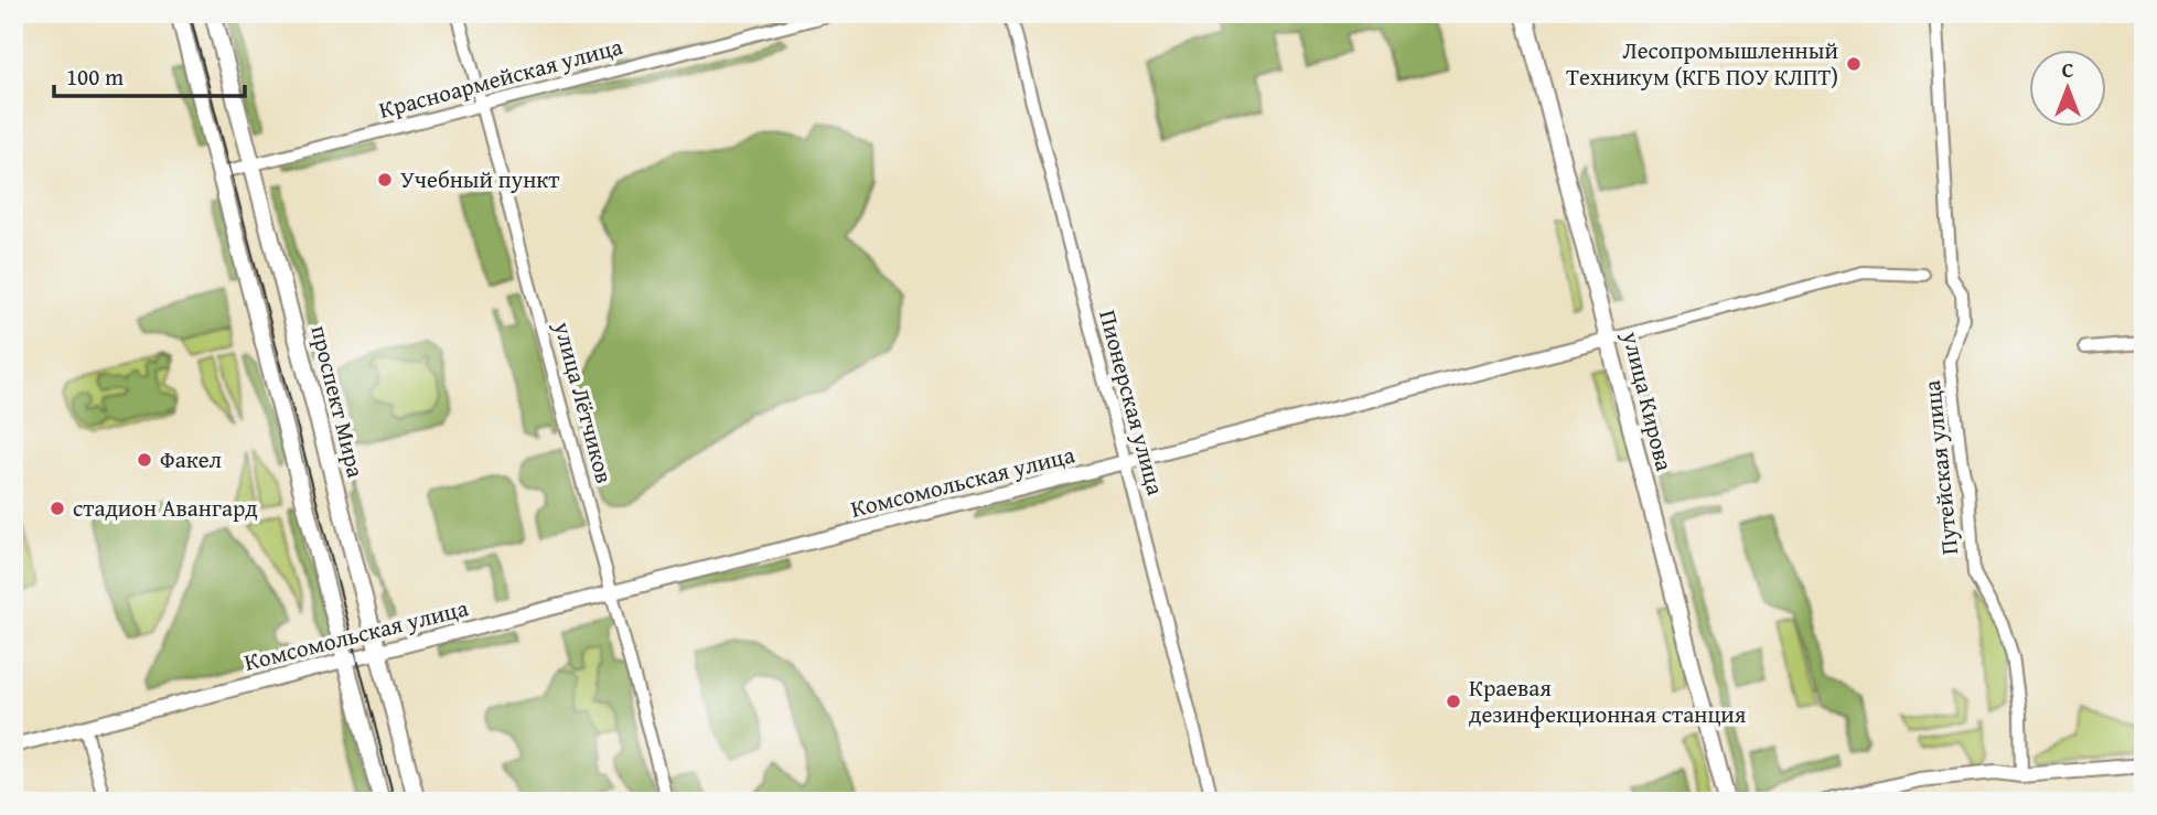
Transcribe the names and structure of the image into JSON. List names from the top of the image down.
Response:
{
  "streets": {
    "main road": ["проспект Мира", "улица Кирова"],
    "street": [
      "Красноармейская улица",
      "улица Лётчиков",
      "Пионерская улица",
      "Путейская улица",
      "Комсомольская улица"
    ]
  },
  "crossings": [
    ["Красноармейская улица", "проспект Мира"],
    ["Красноармейская улица", "улица Лётчиков"],
    ["проспект Мира", "Комсомольская улица"],
    ["улица Кирова", "Комсомольская улица"],
    ["улица Лётчиков", "Комсомольская улица"],
    ["Пионерская улица", "Комсомольская улица"]
  ],
  "places": [
    "Лесопромышленный Техникум (КГБ ПОУ КЛПТ)",
    "Учебный пункт",
    "Факел",
    "стадион Авангард",
    "Краевая дезинфекционная станция"
  ],
  "scale_bar": "100 m",
  "north": "top"
}
